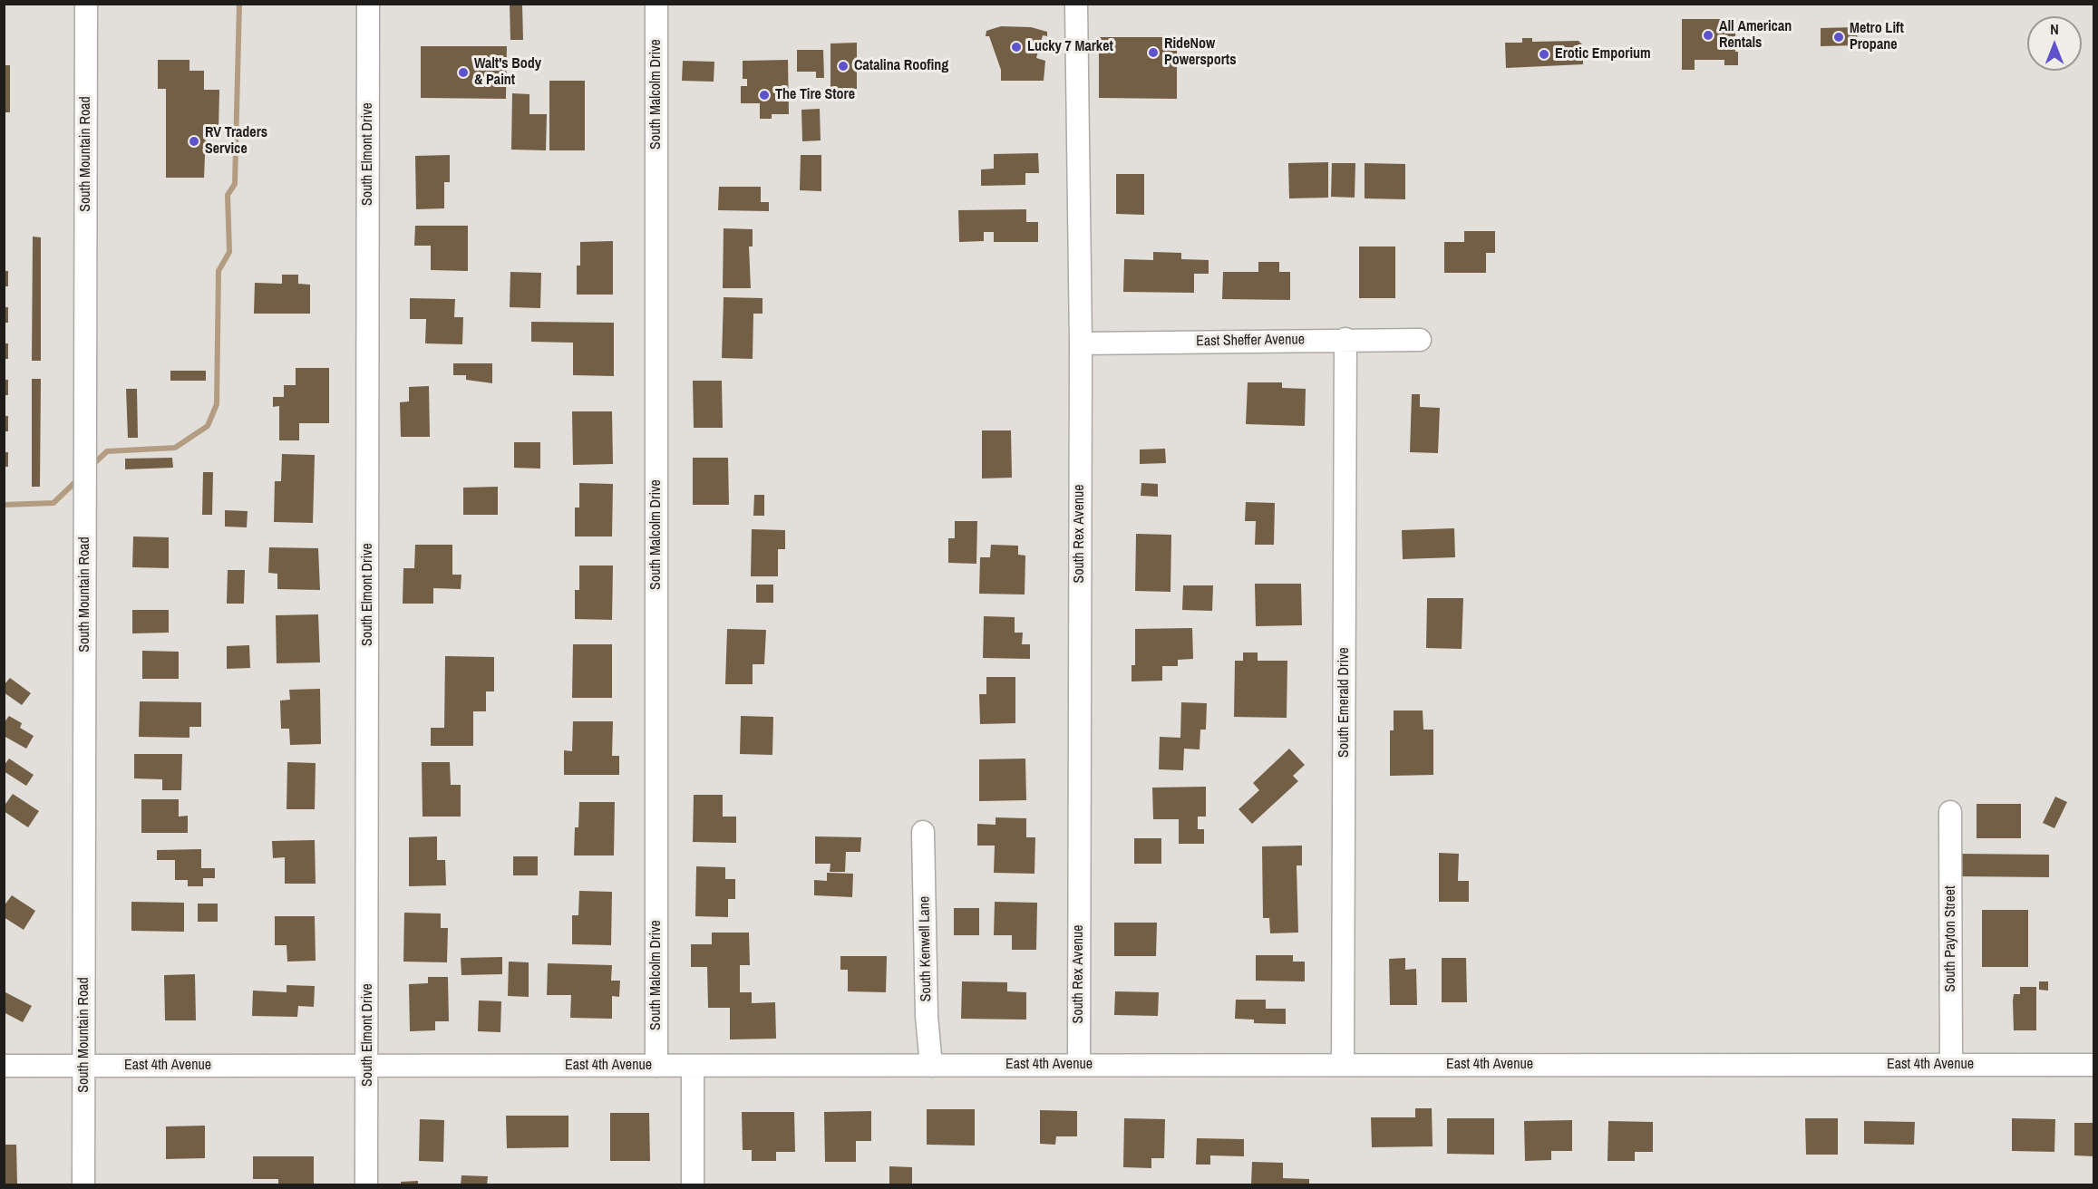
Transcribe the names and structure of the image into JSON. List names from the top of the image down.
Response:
{
  "streets": {
    "street": [
      "South Malcolm Drive",
      "South Mountain Road",
      "South Elmont Drive",
      "East Sheffer Avenue",
      "South Rex Avenue",
      "South Emerald Drive",
      "South Payton Street",
      "South Kenwell Lane",
      "East 4th Avenue"
    ]
  },
  "crossings": [
    ["South Malcolm Drive", "East 4th Avenue"],
    ["South Mountain Road", "East 4th Avenue"],
    ["South Elmont Drive", "East 4th Avenue"],
    ["East Sheffer Avenue", "South Rex Avenue"],
    ["East Sheffer Avenue", "South Emerald Drive"],
    ["South Rex Avenue", "East 4th Avenue"],
    ["South Emerald Drive", "East 4th Avenue"],
    ["South Payton Street", "East 4th Avenue"],
    ["South Kenwell Lane", "East 4th Avenue"]
  ],
  "places": [
    "All American Rentals",
    "Metro Lift Propane",
    "Lucky 7 Market",
    "RideNow Powersports",
    "Erotic Emporium",
    "Catalina Roofing",
    "Walt's Body & Paint",
    "The Tire Store",
    "RV Traders Service"
  ],
  "north": "top"
}
